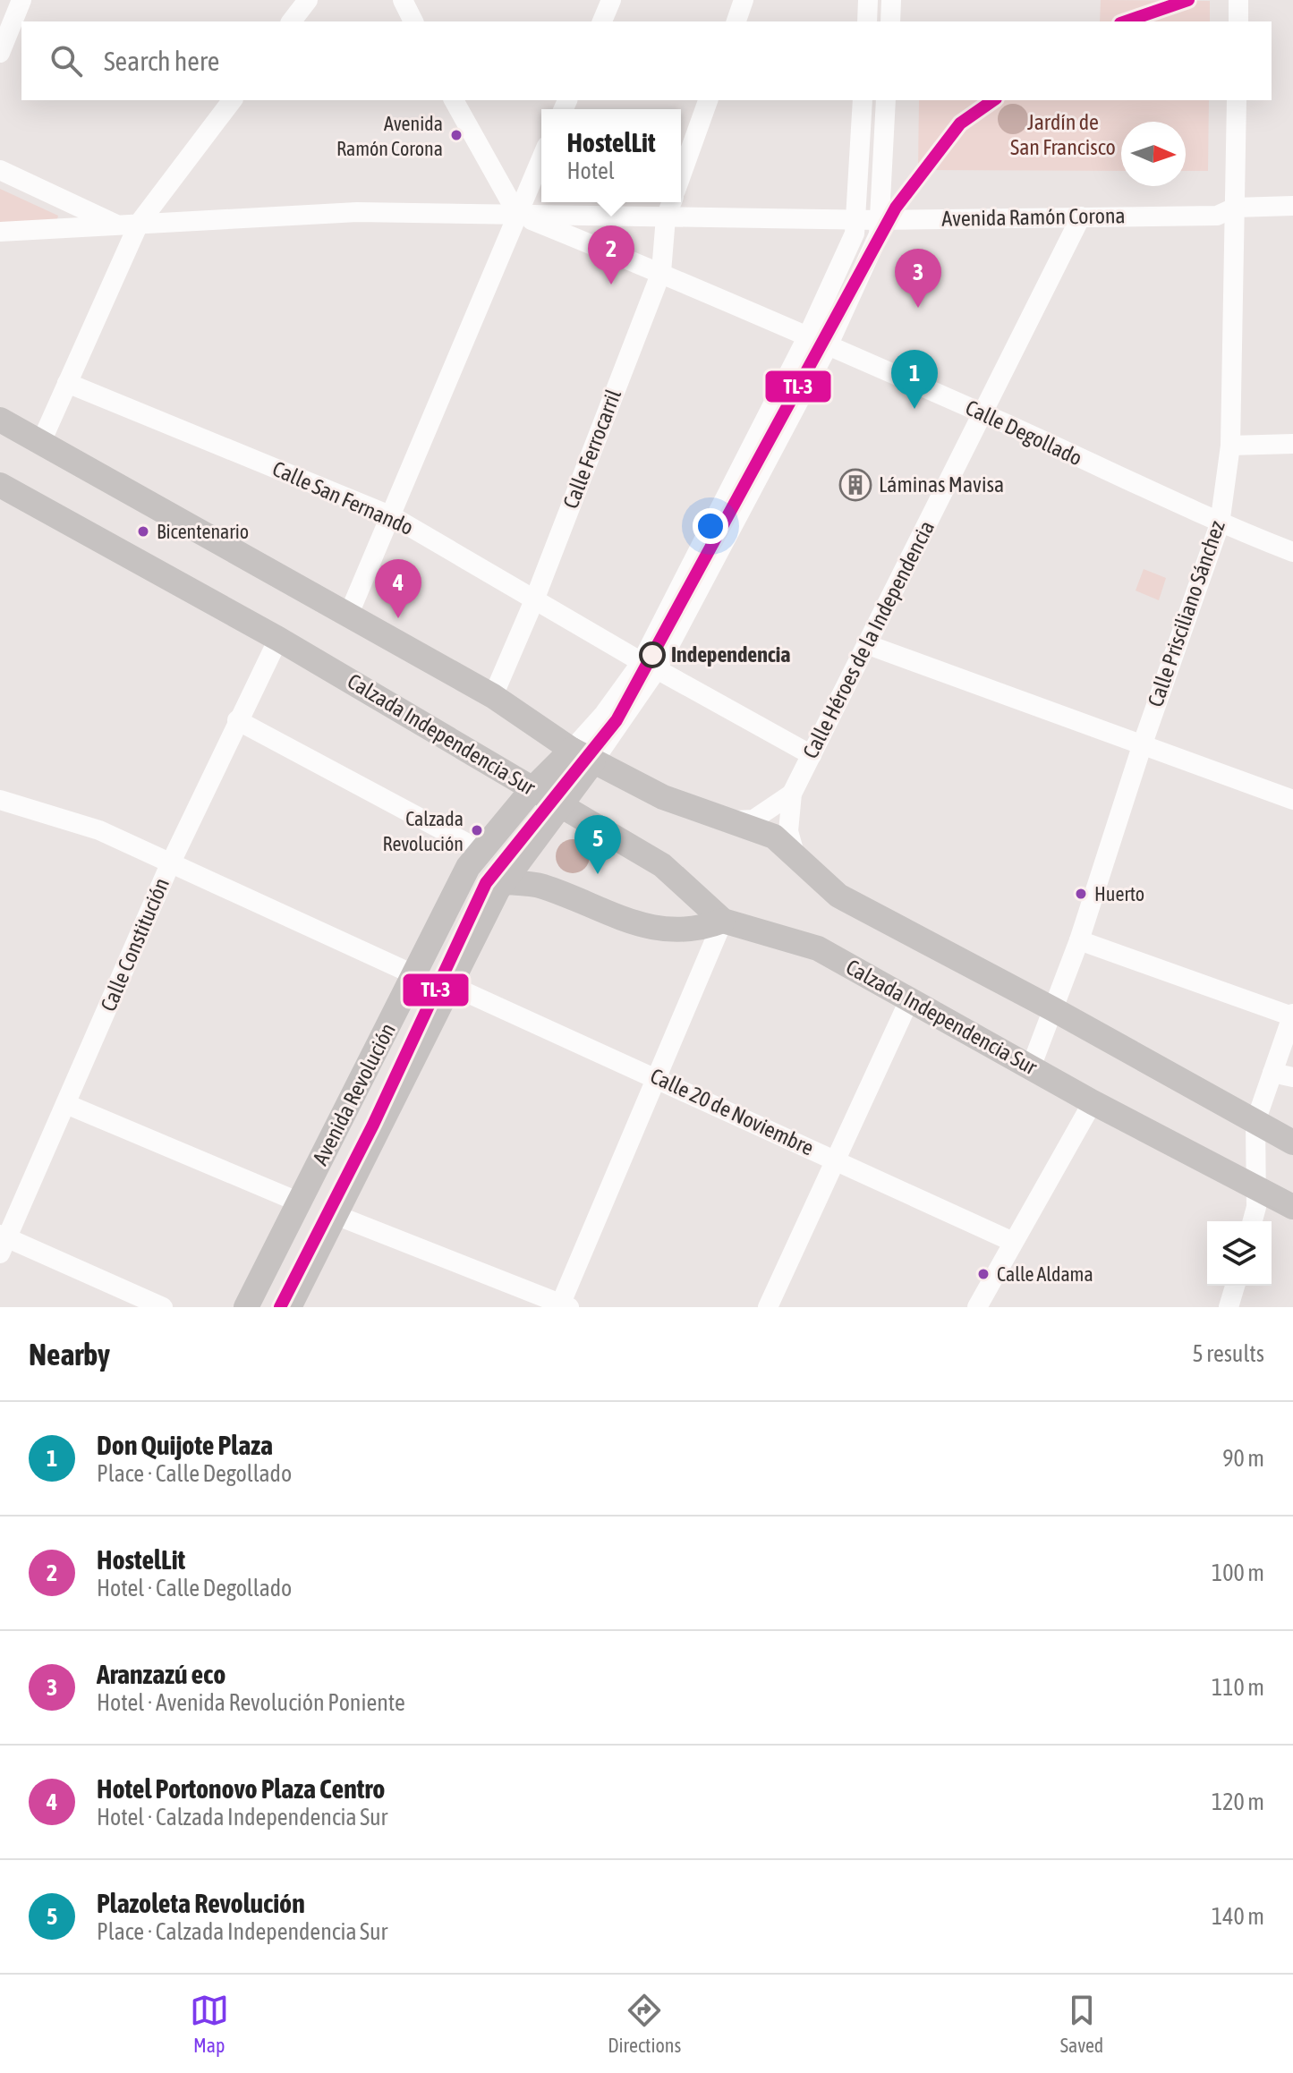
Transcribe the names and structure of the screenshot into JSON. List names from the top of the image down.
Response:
{
  "streets": {
    "main road": ["Calzada Independencia Sur", "Avenida Revolución"],
    "street": [
      "Avenida Ramón Corona",
      "Calle Degollado",
      "Calle Ferrocarril",
      "Calle San Fernando",
      "Calle Prisciliano Sánchez",
      "Calle Héroes de la Independencia",
      "Calle Constitución",
      "Calle 20 de Noviembre"
    ]
  },
  "crossings": [
    ["Avenida Ramón Corona", "Calle Degollado"],
    ["Avenida Ramón Corona", "Calle Ferrocarril"],
    ["Avenida Ramón Corona", "Calle Prisciliano Sánchez"],
    ["Avenida Ramón Corona", "Calle Héroes de la Independencia"],
    ["Calle Degollado", "Calle Ferrocarril"],
    ["Calle Degollado", "Calle Prisciliano Sánchez"],
    ["Calle Degollado", "Calle Héroes de la Independencia"],
    ["Calle Ferrocarril", "Calle San Fernando"],
    ["Calle San Fernando", "Calle Héroes de la Independencia"],
    ["Calle Prisciliano Sánchez", "Calzada Independencia Sur"],
    ["Calzada Independencia Sur", "Calle Constitución"],
    ["Calzada Independencia Sur", "Avenida Revolución"],
    ["Avenida Revolución", "Calle 20 de Noviembre"]
  ],
  "parks": ["Jardín de San Francisco"],
  "places": {
    "other": [
      "Avenida Ramón Corona",
      "Bicentenario",
      "Independencia",
      "Calzada Revolución",
      "Huerto",
      "Calle Aldama"
    ],
    "building": ["Láminas Mavisa"]
  },
  "lines": ["transit line TL-3"],
  "north": "right",
  "page": {
    "search": "Search here",
    "popup": ["HostelLit", "Hotel"],
    "pins": [
      "2",
      "3",
      "1",
      "4",
      "5"
    ],
    "heading": ["Nearby", "5 results"],
    "list": [
      {
        "mark": "1",
        "name": "Don Quijote Plaza",
        "note": "Place · Calle Degollado",
        "value": "90 m"
      },
      {
        "mark": "2",
        "name": "HostelLit",
        "note": "Hotel · Calle Degollado",
        "value": "100 m"
      },
      {
        "mark": "3",
        "name": "Aranzazú eco",
        "note": "Hotel · Avenida Revolución Poniente",
        "value": "110 m"
      },
      {
        "mark": "4",
        "name": "Hotel Portonovo Plaza Centro",
        "note": "Hotel · Calzada Independencia Sur",
        "value": "120 m"
      },
      {
        "mark": "5",
        "name": "Plazoleta Revolución",
        "note": "Place · Calzada Independencia Sur",
        "value": "140 m"
      }
    ],
    "nav": ["Map", "Directions", "Saved"]
  }
}
